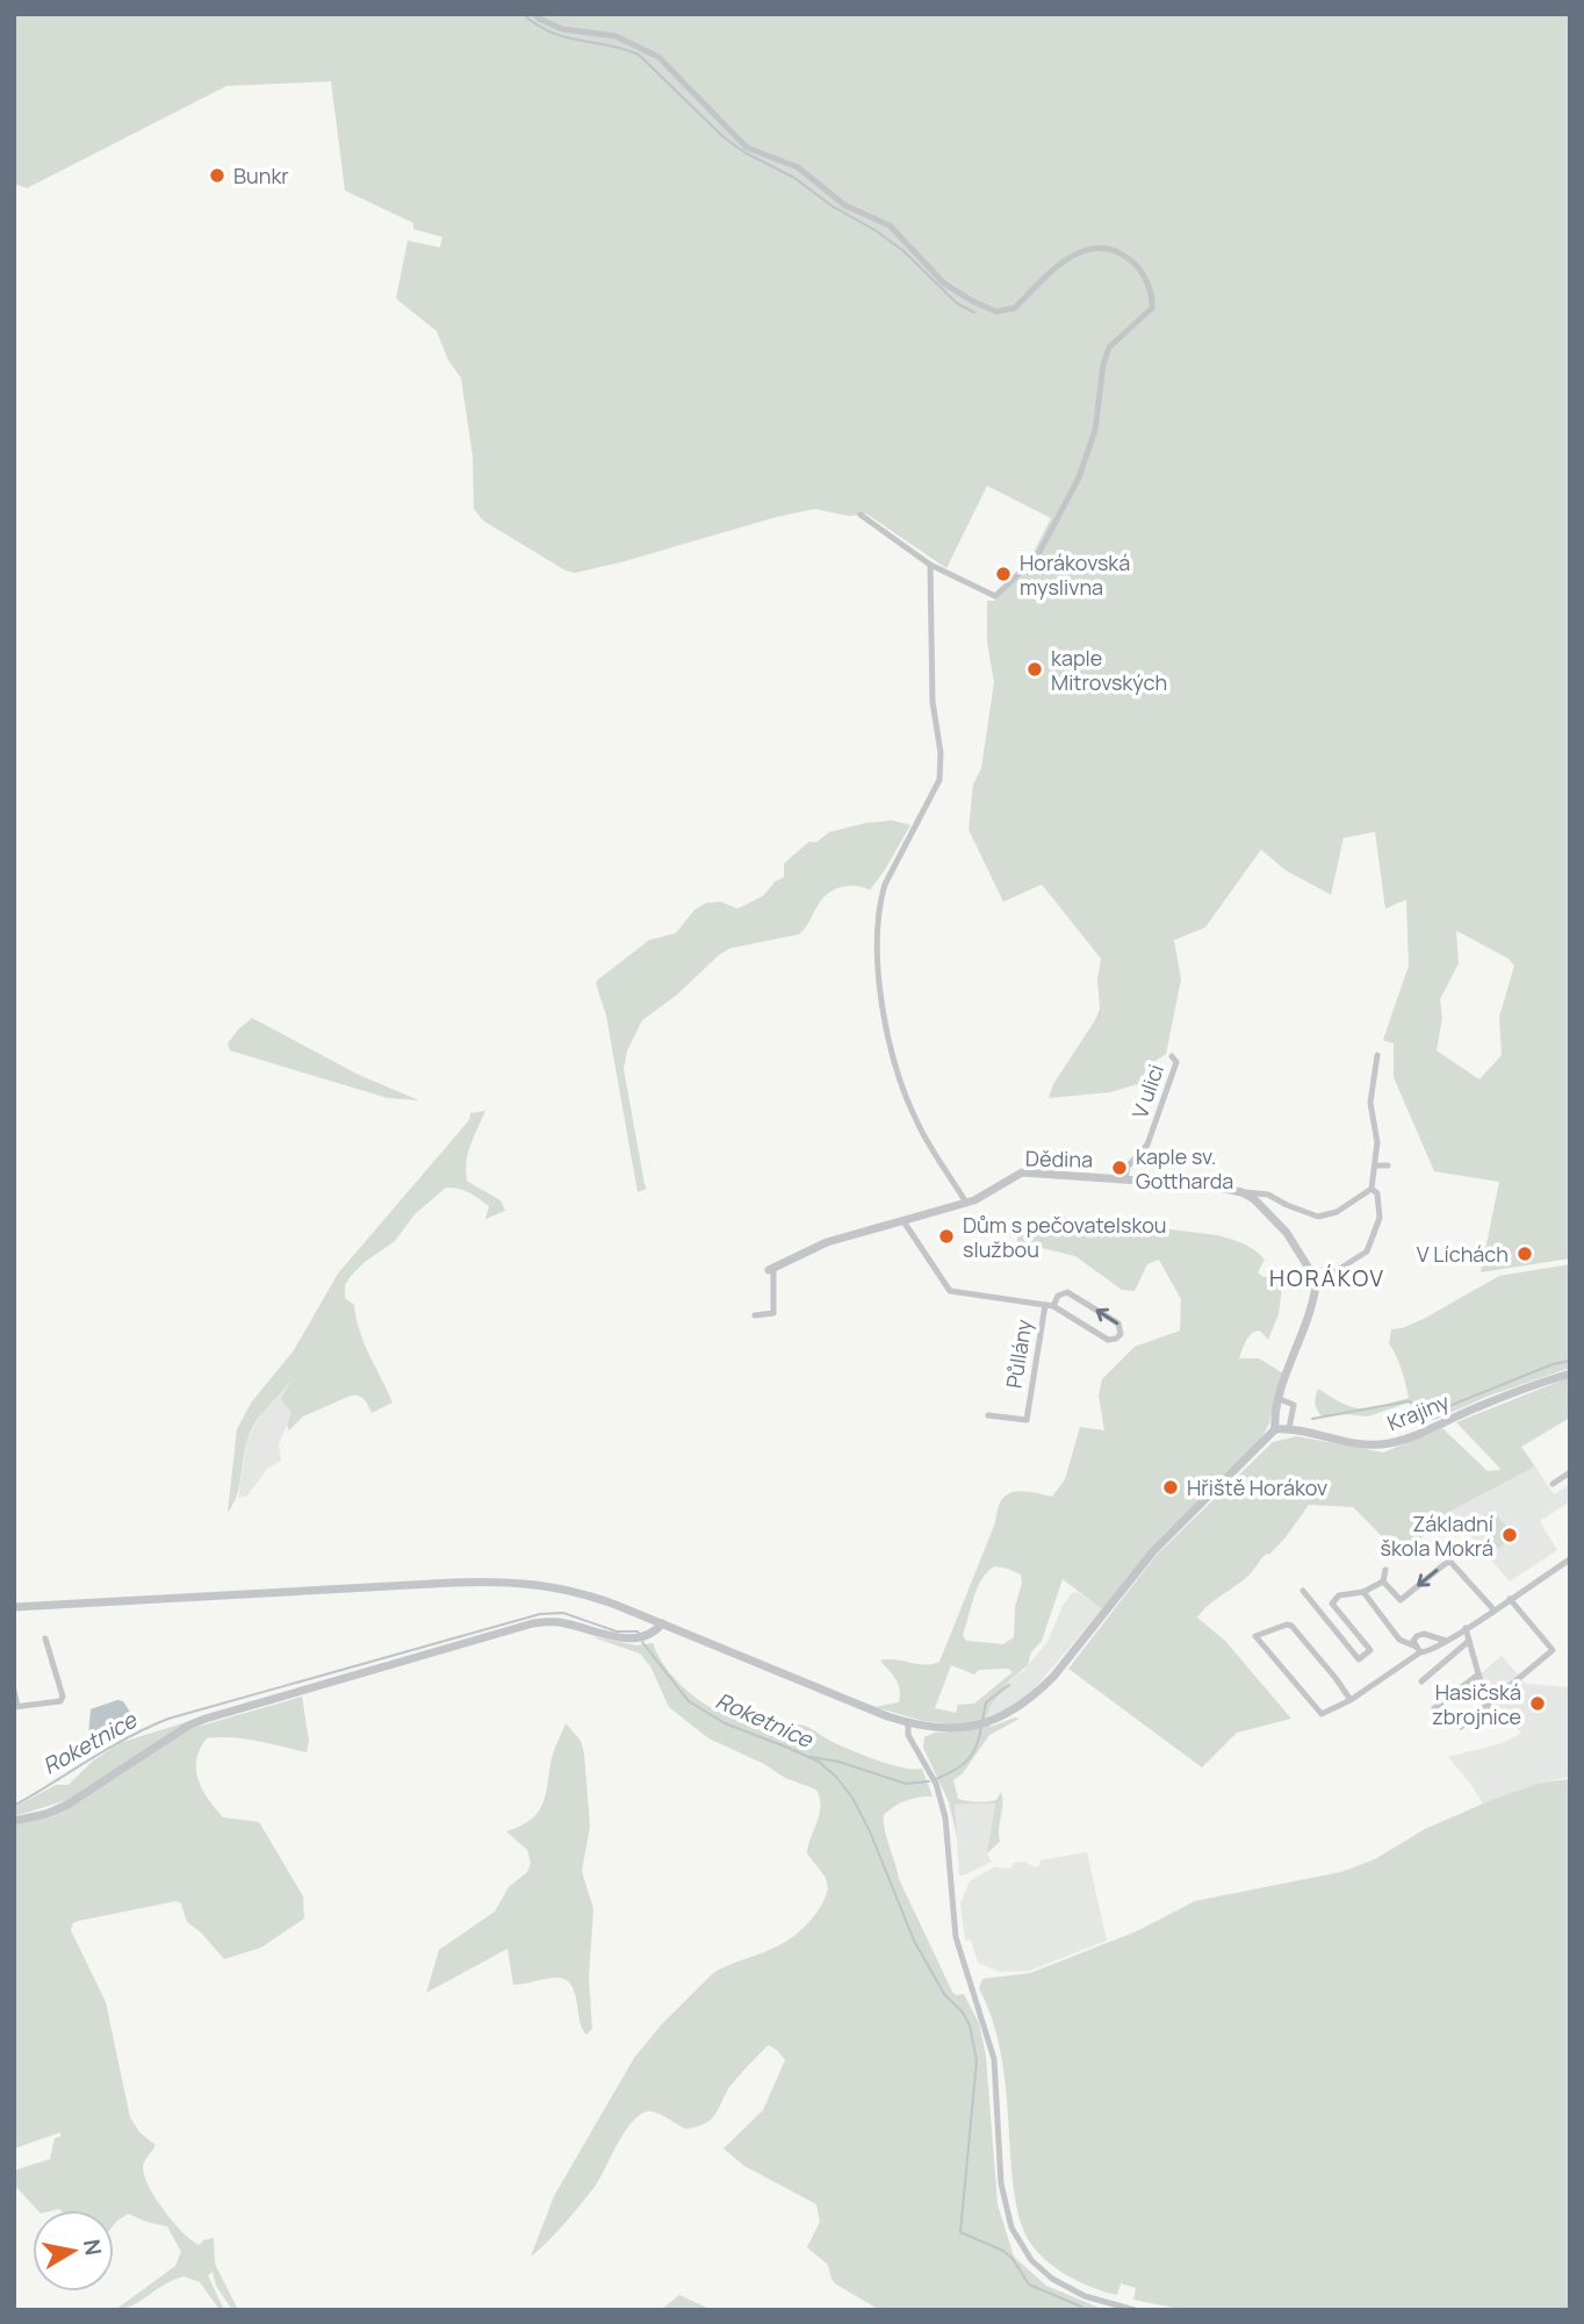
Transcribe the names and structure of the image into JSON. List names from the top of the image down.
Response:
{
  "streets": {
    "street": [
      "V ulici",
      "Dědina",
      "Půllány",
      "Krajiny"
    ]
  },
  "crossings": [
    ["V ulici", "Dědina"]
  ],
  "districts": ["HORÁKOV"],
  "water": ["Roketnice"],
  "places": [
    "Bunkr",
    "Horákovská myslivna",
    "kaple Mitrovských",
    "kaple sv. Gottharda",
    "Dům s pečovatelskou službou",
    "V Líchách",
    "Hřiště Horákov",
    "Základní škola Mokrá",
    "Hasičská zbrojnice"
  ],
  "north": "right"
}
